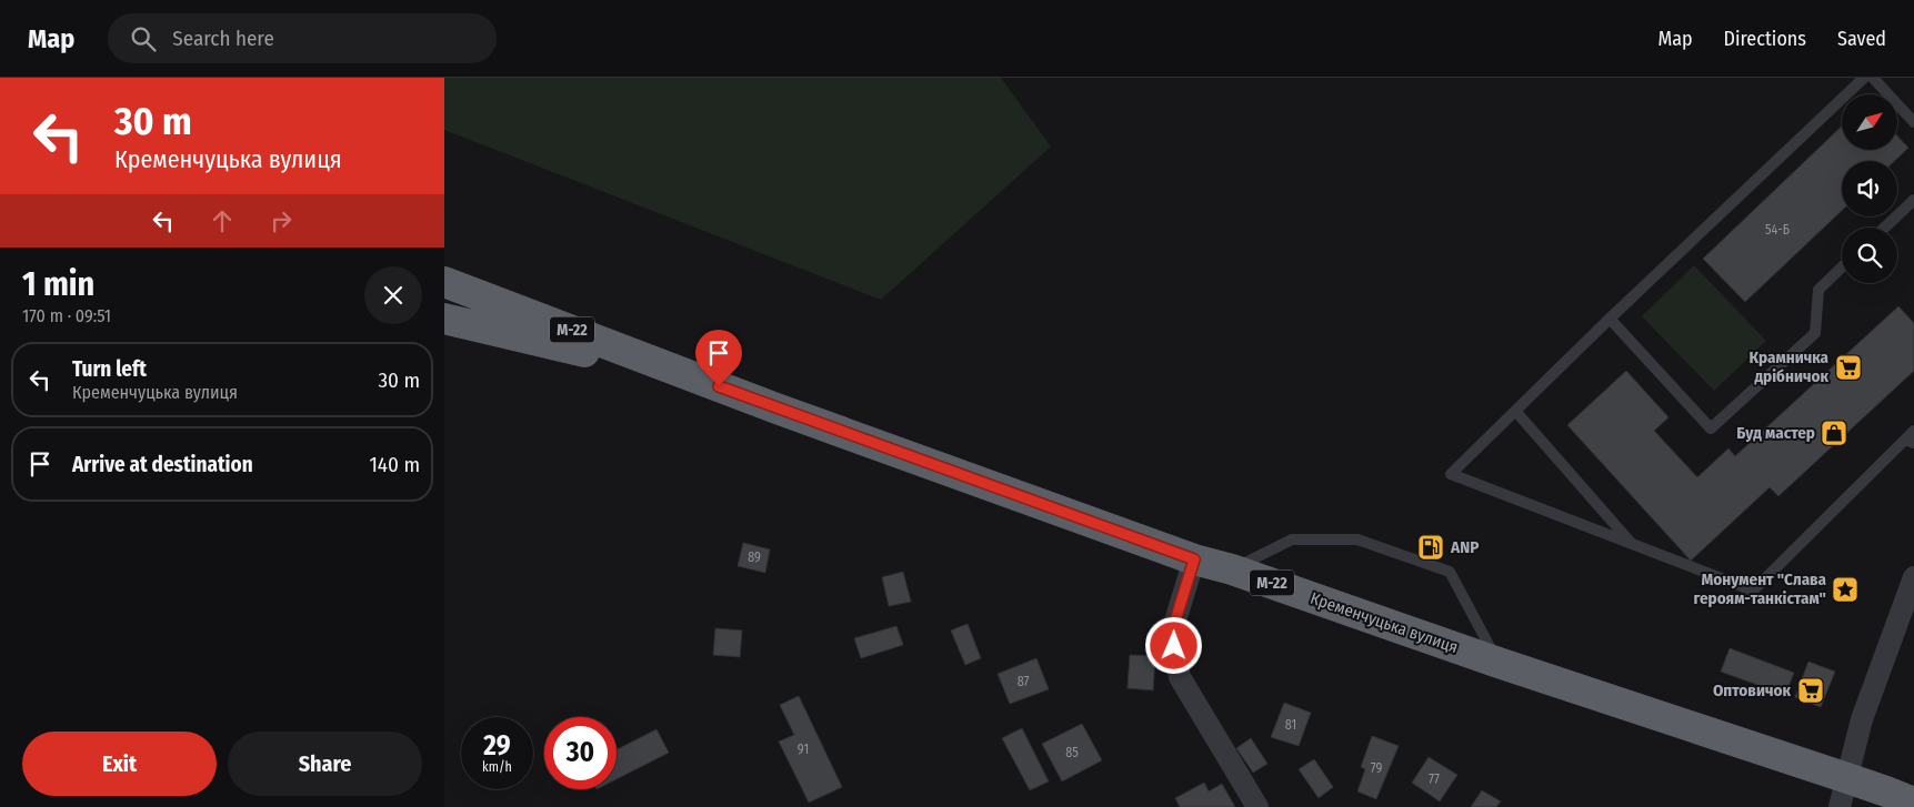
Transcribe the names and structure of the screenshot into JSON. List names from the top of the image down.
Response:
{
  "streets": {
    "highway": ["М-22", "Кременчуцька вулиця"]
  },
  "crossings": [
    ["М-22", "Кременчуцька вулиця"]
  ],
  "places": {
    "supermarket": ["Крамничка дрібничок", "Оптовичок"],
    "shop": ["Буд мастер"],
    "fuel station": ["ANP"],
    "place": ["Монумент \"Слава героям-танкістам\""]
  },
  "house_numbers": [
    "54-Б",
    "89",
    "87",
    "81",
    "91",
    "85",
    "79",
    "77"
  ],
  "north": "top right",
  "page": {
    "header": "Map",
    "search": "Search here",
    "nav": ["Map", "Directions", "Saved"],
    "turn": ["30 m", "Кременчуцька вулиця"],
    "heading": ["1 min", "170 m · 09:51"],
    "list": [
      {
        "name": "Turn left",
        "note": "Кременчуцька вулиця",
        "value": "30 m"
      },
      {
        "name": "Arrive at destination",
        "value": "140 m"
      }
    ],
    "speed": "29 km/h",
    "limit": "30",
    "buttons": ["Exit", "Share"]
  }
}
